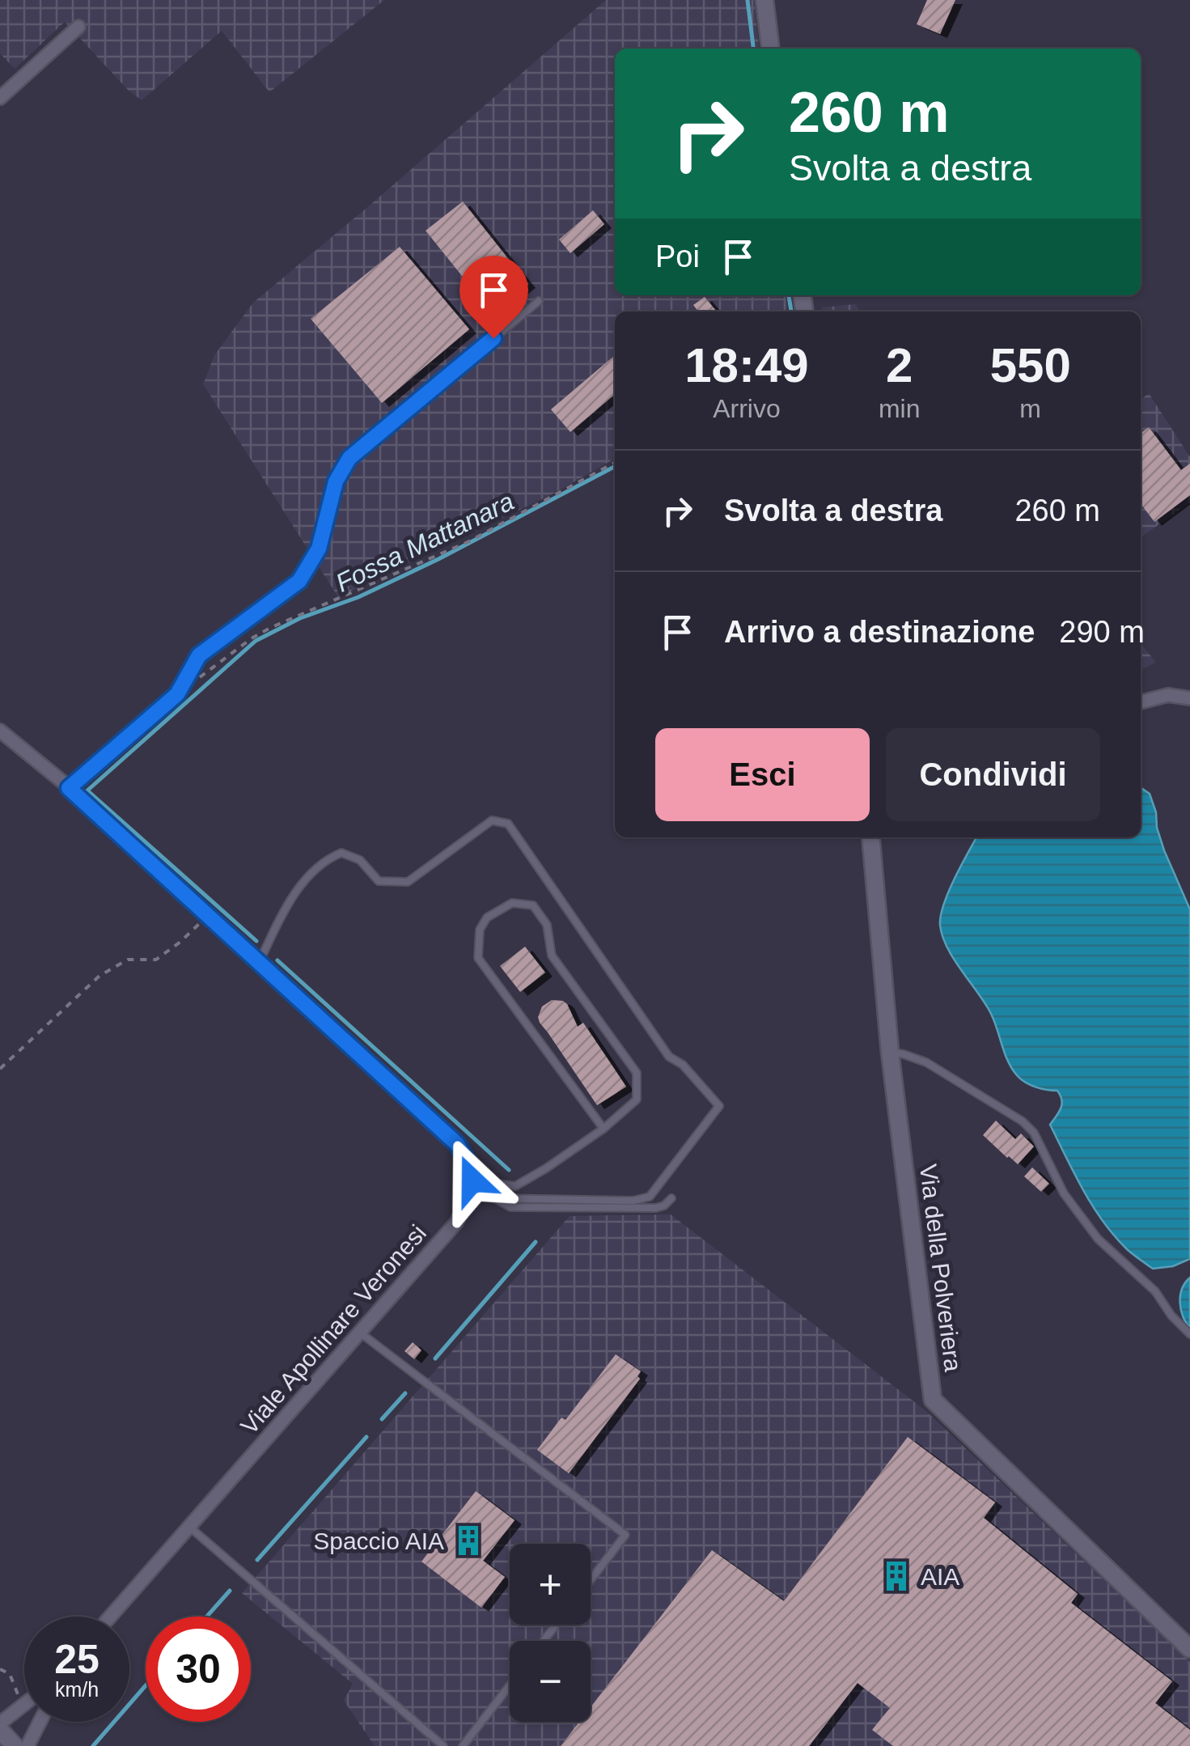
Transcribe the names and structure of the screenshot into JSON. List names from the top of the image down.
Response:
{
  "streets": {
    "street": ["Via della Polveriera", "Viale Apollinare Veronesi"]
  },
  "water": ["Fossa Mattanara"],
  "places": {
    "building": ["Spaccio AIA", "AIA"]
  },
  "page": {
    "turn": ["260 m", "Svolta a destra"],
    "then": "Poi",
    "eta": [
      "18:49",
      "Arrivo",
      "2",
      "min",
      "550",
      "m"
    ],
    "list": [
      {
        "name": "Svolta a destra",
        "value": "260 m"
      },
      {
        "name": "Arrivo a destinazione",
        "value": "290 m"
      }
    ],
    "buttons": ["Esci", "Condividi"],
    "map_buttons": ["+", "−"],
    "speed": "25 km/h",
    "limit": "30"
  }
}
